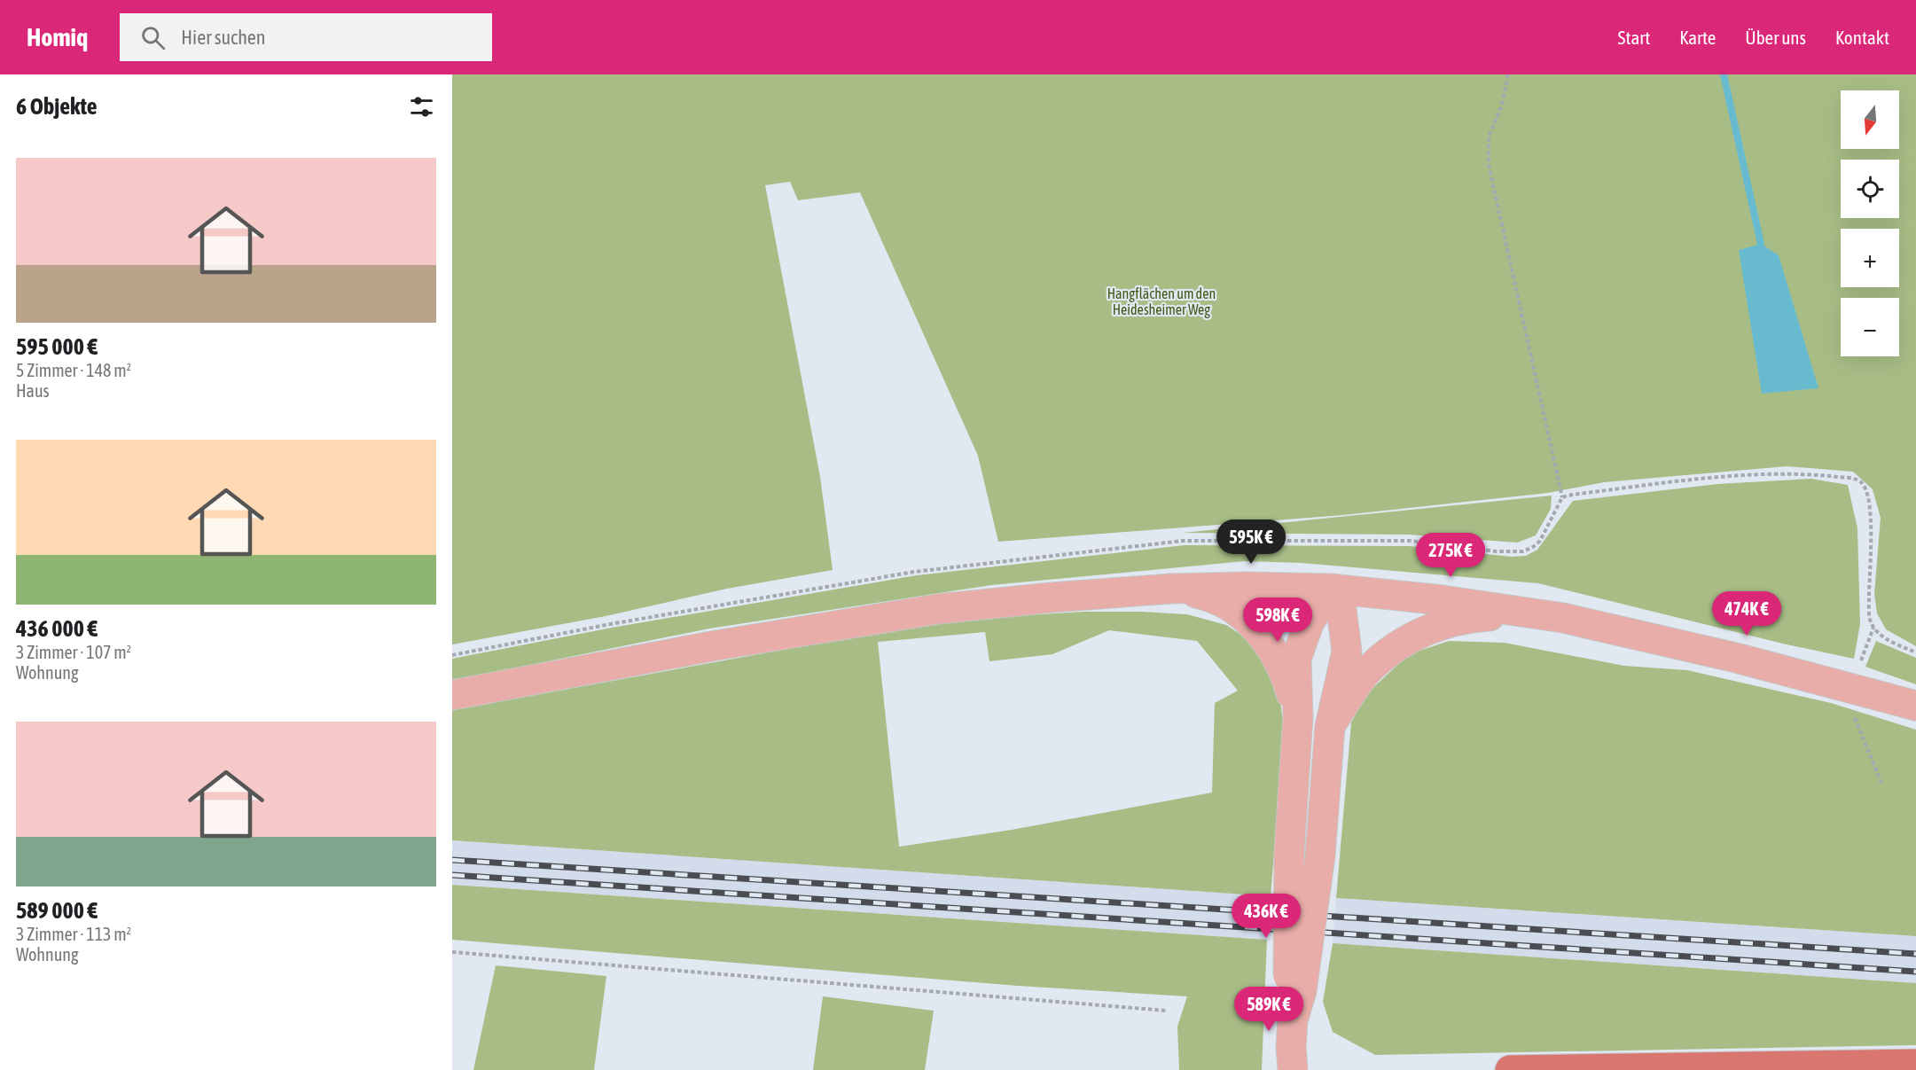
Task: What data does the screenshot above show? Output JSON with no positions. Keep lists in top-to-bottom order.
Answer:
{
  "parks": ["Hangflächen um den Heidesheimer Weg"],
  "north": "bottom",
  "page": {
    "header": "Homiq",
    "search": "Hier suchen",
    "nav": [
      "Start",
      "Karte",
      "Über uns",
      "Kontakt"
    ],
    "heading": "6 Objekte",
    "map_buttons": ["+", "−"],
    "list": [
      {
        "name": "595 000 €",
        "note": "5 Zimmer · 148 m² · Haus"
      },
      {
        "name": "436 000 €",
        "note": "3 Zimmer · 107 m² · Wohnung"
      },
      {
        "name": "589 000 €",
        "note": "3 Zimmer · 113 m² · Wohnung"
      }
    ],
    "price": [
      "595K €",
      "275K €",
      "474K €",
      "598K €",
      "436K €",
      "589K €"
    ]
  }
}
